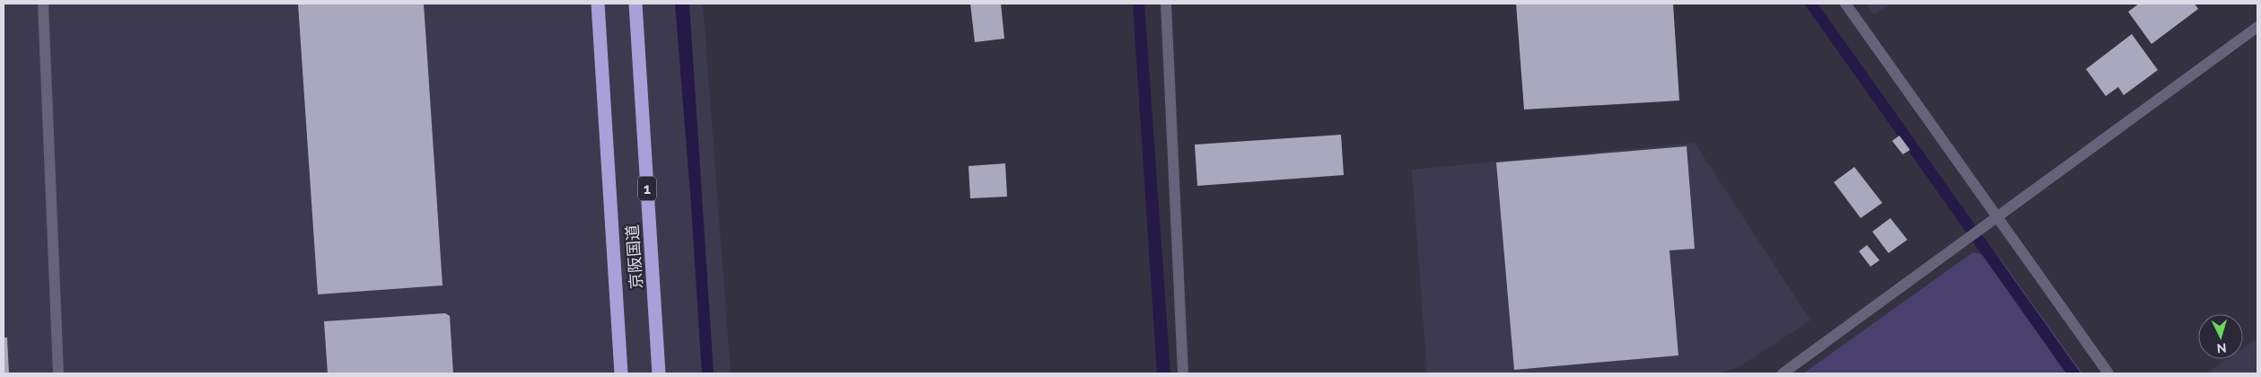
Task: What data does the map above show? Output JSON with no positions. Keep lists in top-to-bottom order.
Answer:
{
  "streets": {
    "highway": ["1", "京阪国道"]
  },
  "north": "bottom"
}
